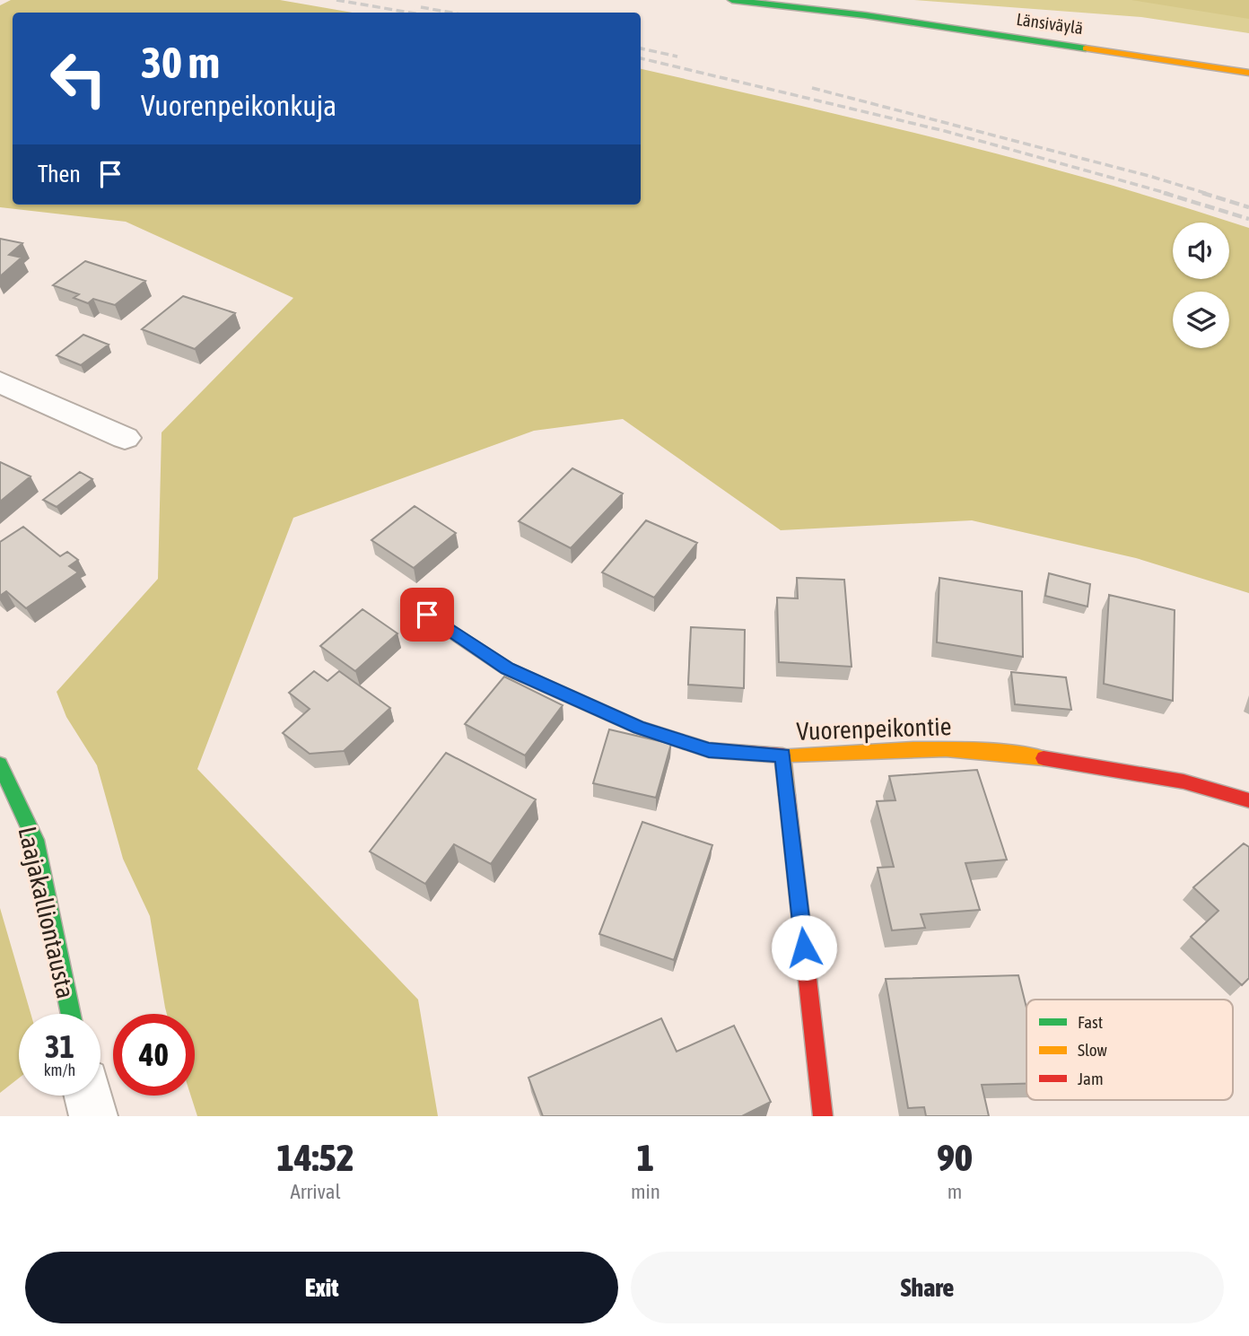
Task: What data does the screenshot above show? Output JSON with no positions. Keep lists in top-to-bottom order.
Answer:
{
  "streets": {
    "main road": ["Länsiväylä", "Vuorenpeikontie", "Laajakalliontausta"]
  },
  "legend": ["Fast", "Slow", "Jam"],
  "page": {
    "turn": ["30 m", "Vuorenpeikonkuja"],
    "then": "Then",
    "speed": "31 km/h",
    "limit": "40",
    "eta": [
      "14:52",
      "Arrival",
      "1",
      "min",
      "90",
      "m"
    ],
    "buttons": ["Exit", "Share"]
  }
}
